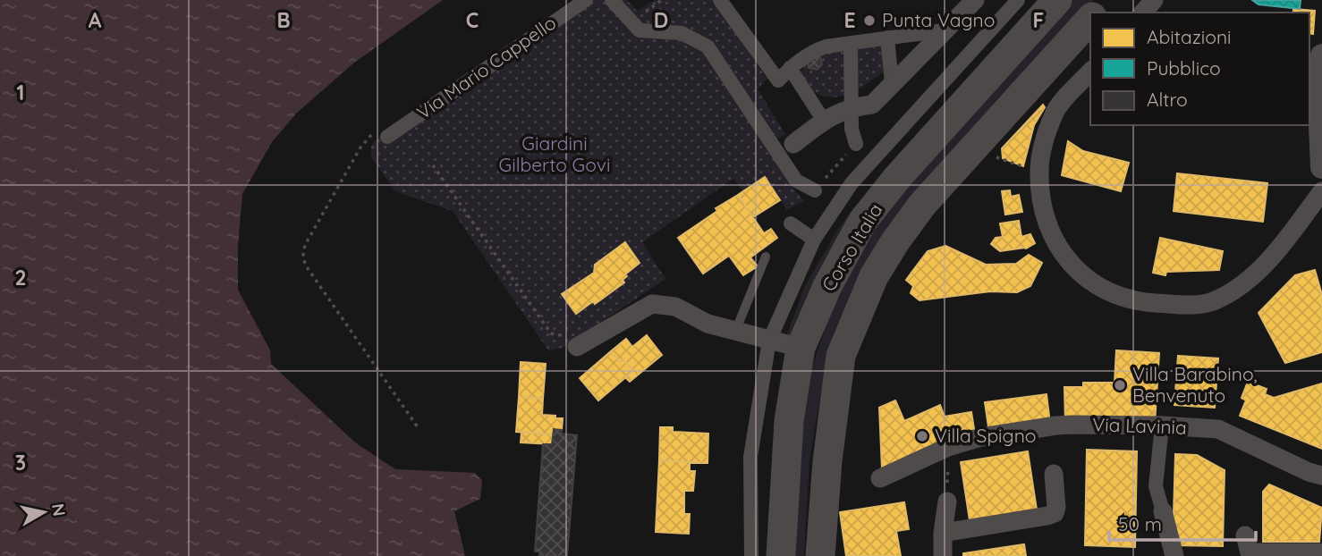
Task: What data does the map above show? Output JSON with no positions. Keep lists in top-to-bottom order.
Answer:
{
  "streets": {
    "main road": ["Corso Italia"],
    "street": ["Via Mario Cappello", "Via Lavinia"]
  },
  "parks": ["Giardini Gilberto Govi"],
  "places": ["Punta Vagno", "Villa Barabino, Benvenuto", "Villa Spigno"],
  "legend": ["Abitazioni", "Pubblico", "Altro"],
  "scale_bar": "50 m",
  "north": "right",
  "grid": {
    "columns": [
      "A",
      "B",
      "C",
      "D",
      "E",
      "F"
    ],
    "rows": ["1", "2", "3"]
  }
}
